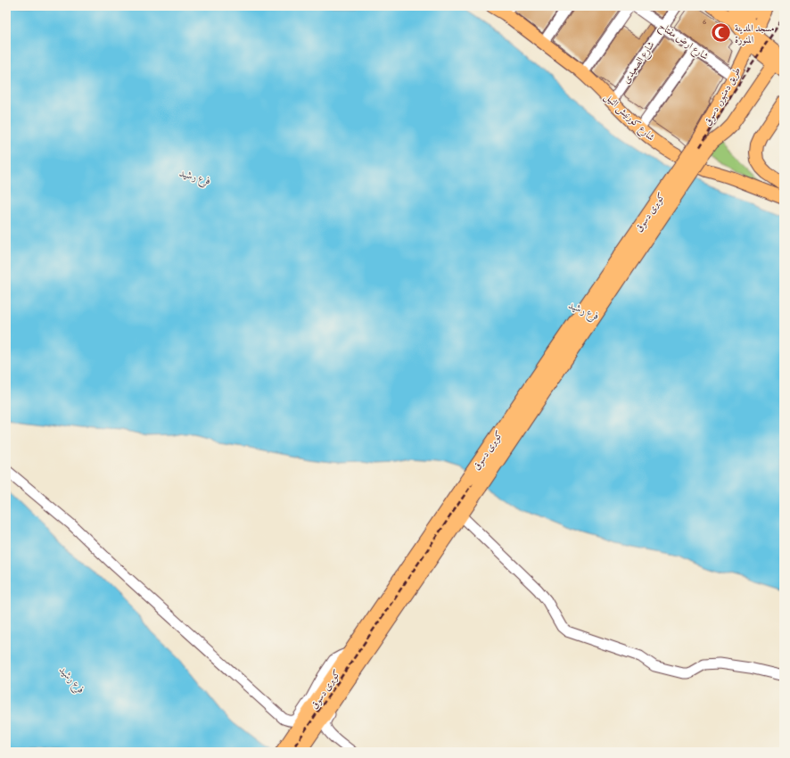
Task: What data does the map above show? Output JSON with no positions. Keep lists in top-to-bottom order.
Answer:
{
  "streets": {
    "highway": ["كوبرى دسوق"],
    "main road": ["طريق دمنهور, دسوق", "شارع كورنيش النيل"],
    "street": ["شارع ارض مفتاح", "شارع الصعيدى"]
  },
  "crossings": [
    ["شارع ارض مفتاح", "شارع الصعيدى"],
    ["شارع ارض مفتاح", "طريق دمنهور, دسوق"],
    ["شارع الصعيدى", "شارع كورنيش النيل"],
    ["طريق دمنهور, دسوق", "كوبرى دسوق"]
  ],
  "water": ["فرع رشيد"],
  "places": {
    "mosque": ["مسجد المدينة المنورة"]
  },
  "house_numbers": ["6"]
}
